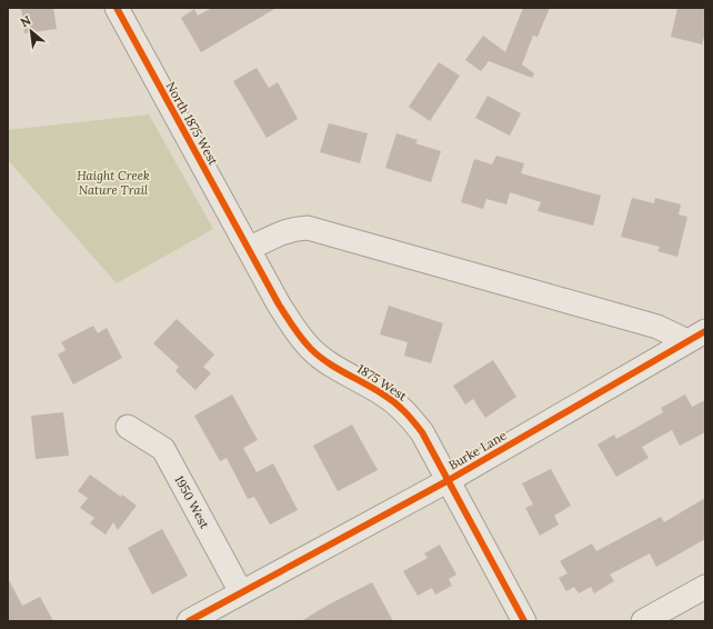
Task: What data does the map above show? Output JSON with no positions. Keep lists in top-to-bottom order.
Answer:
{
  "streets": {
    "street": [
      "North 1875 West",
      "1875 West",
      "Burke Lane",
      "1950 West"
    ]
  },
  "crossings": [
    ["North 1875 West", "1875 West"],
    ["1875 West", "Burke Lane"],
    ["Burke Lane", "1950 West"]
  ],
  "parks": ["Haight Creek Nature Trail"],
  "north": "top left"
}
